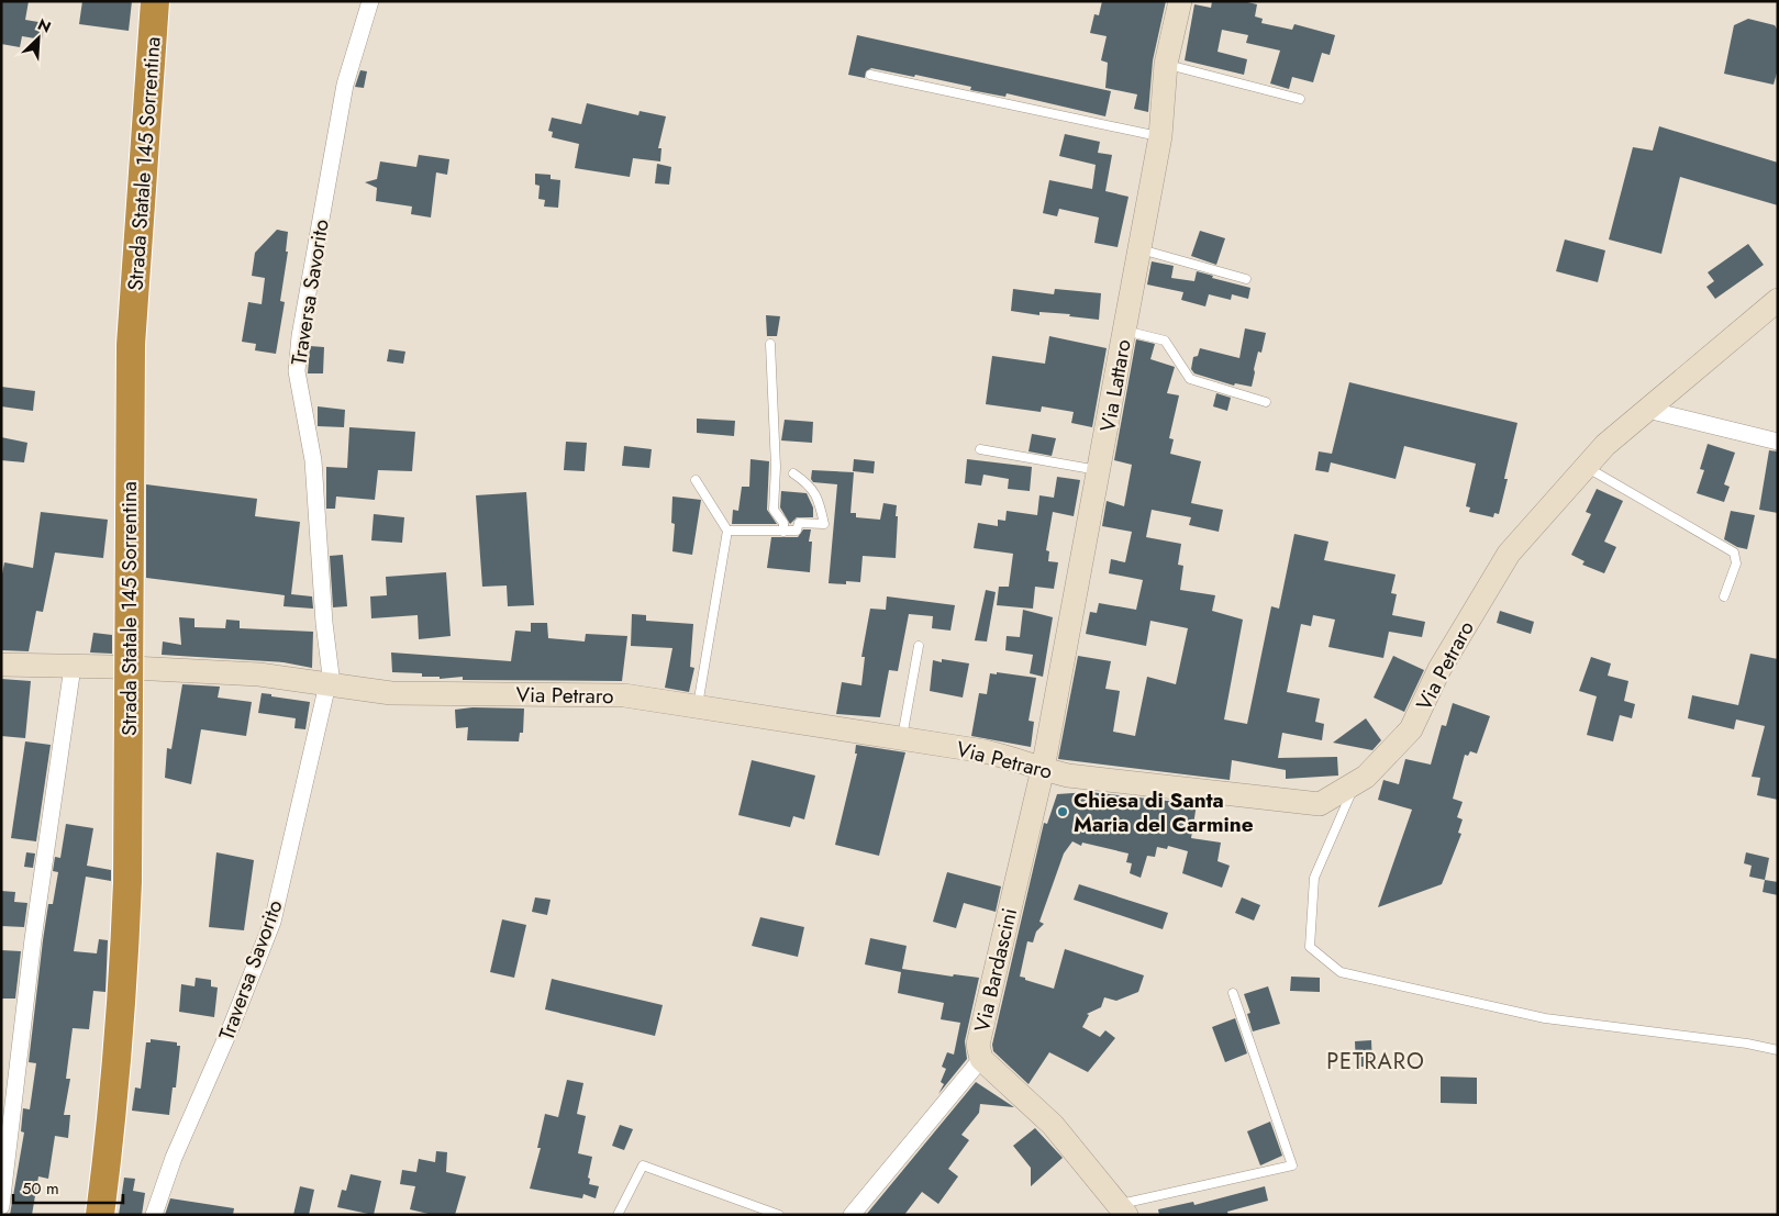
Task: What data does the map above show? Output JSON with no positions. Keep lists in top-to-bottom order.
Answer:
{
  "streets": {
    "highway": ["Strada Statale 145 Sorrentina"],
    "street": [
      "Traversa Savorito",
      "Via Lattaro",
      "Via Petraro",
      "Via Bardascini"
    ]
  },
  "crossings": [
    ["Traversa Savorito", "Via Petraro"],
    ["Via Lattaro", "Via Petraro"],
    ["Via Lattaro", "Via Bardascini"],
    ["Via Petraro", "Via Bardascini"]
  ],
  "districts": ["PETRARO"],
  "places": ["Chiesa di Santa Maria del Carmine"],
  "scale_bar": "50 m",
  "north": "top right"
}
